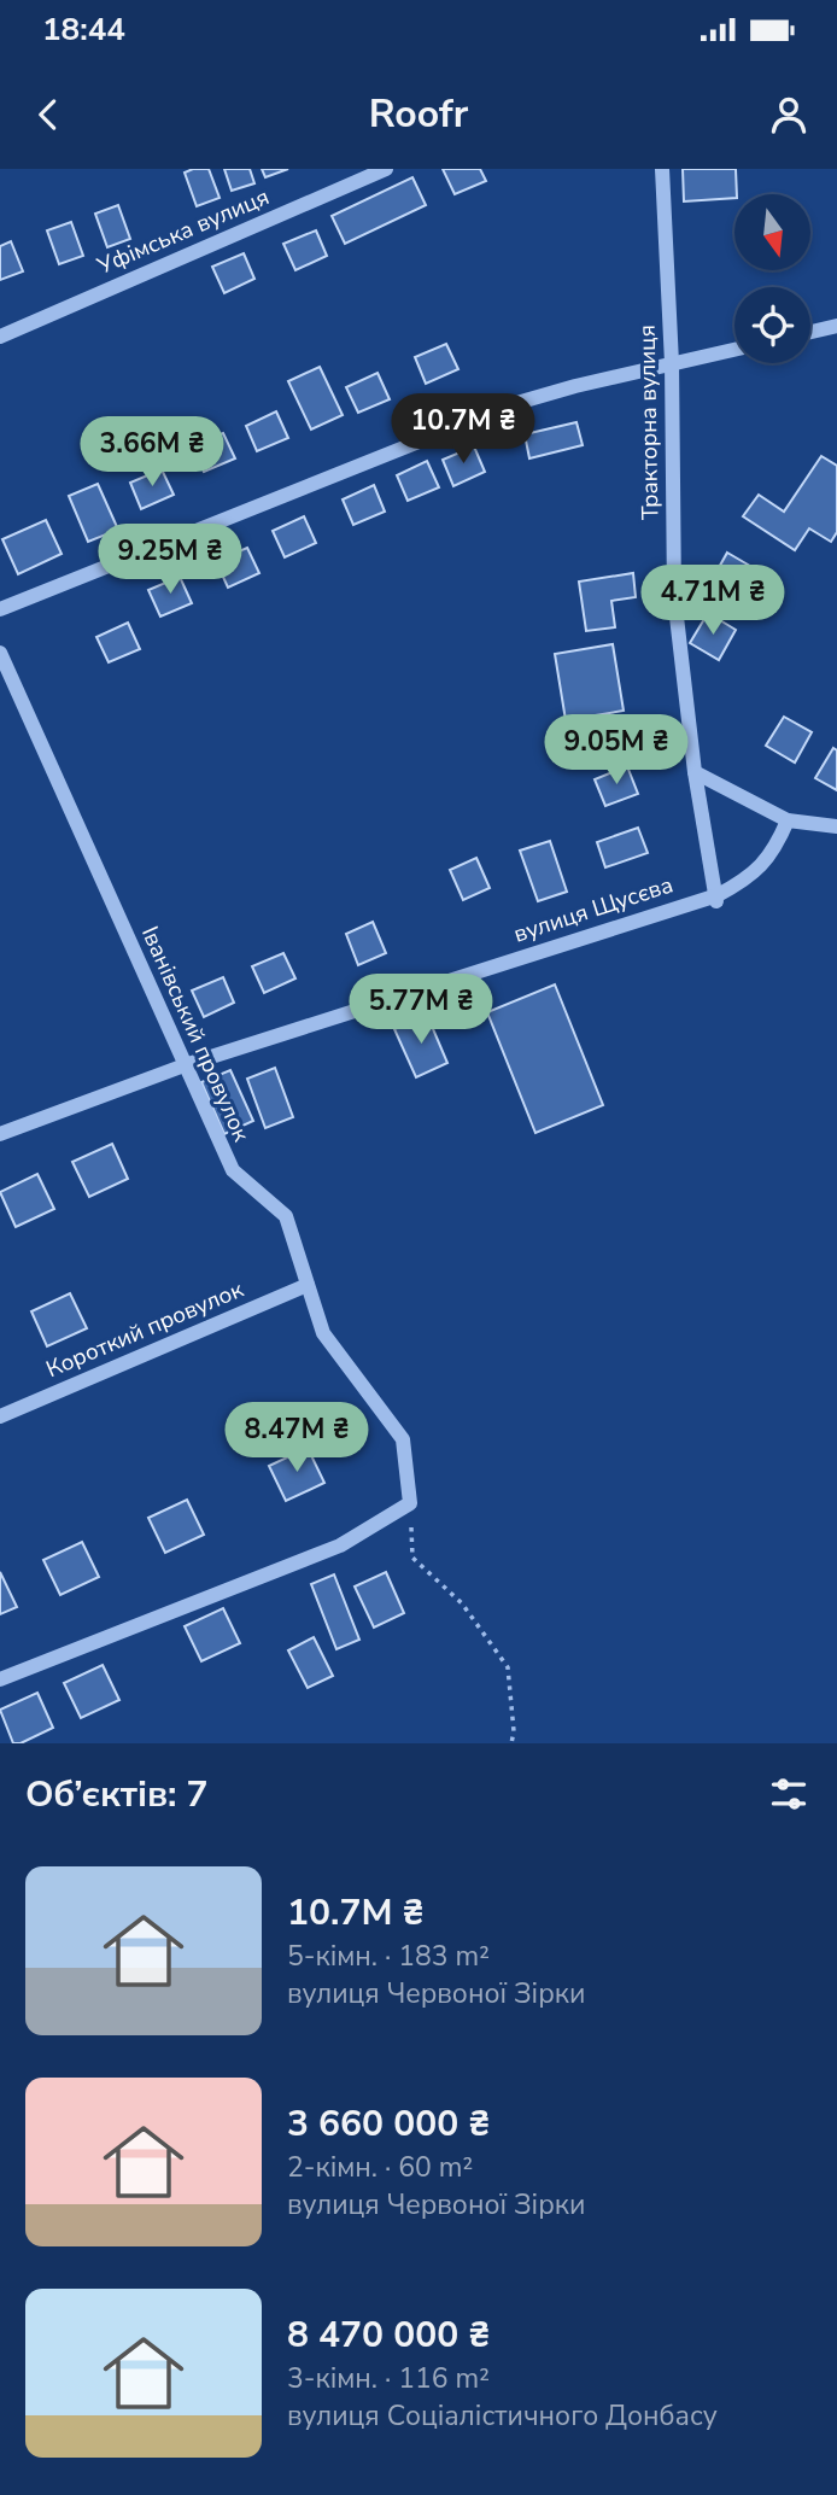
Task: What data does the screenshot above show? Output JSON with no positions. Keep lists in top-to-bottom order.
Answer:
{
  "streets": {
    "street": [
      "Уфімська вулиця",
      "Тракторна вулиця",
      "вулиця Щусєва",
      "Іванівський провулок",
      "Короткий провулок"
    ]
  },
  "crossings": [
    ["Тракторна вулиця", "вулиця Щусєва"],
    ["вулиця Щусєва", "Іванівський провулок"],
    ["Іванівський провулок", "Короткий провулок"]
  ],
  "north": "bottom",
  "page": {
    "status": "18:44",
    "header": "Roofr",
    "price": [
      "10.7M ₴",
      "3.66M ₴",
      "9.25M ₴",
      "4.71M ₴",
      "9.05M ₴",
      "5.77M ₴",
      "8.47M ₴"
    ],
    "heading": "Об’єктів: 7",
    "list": [
      {
        "name": "10.7M ₴",
        "note": "5-кімн. · 183 m² · вулиця Червоної Зірки"
      },
      {
        "name": "3 660 000 ₴",
        "note": "2-кімн. · 60 m² · вулиця Червоної Зірки"
      },
      {
        "name": "8 470 000 ₴",
        "note": "3-кімн. · 116 m² · вулиця Соціалістичного Донбасу"
      }
    ]
  }
}
